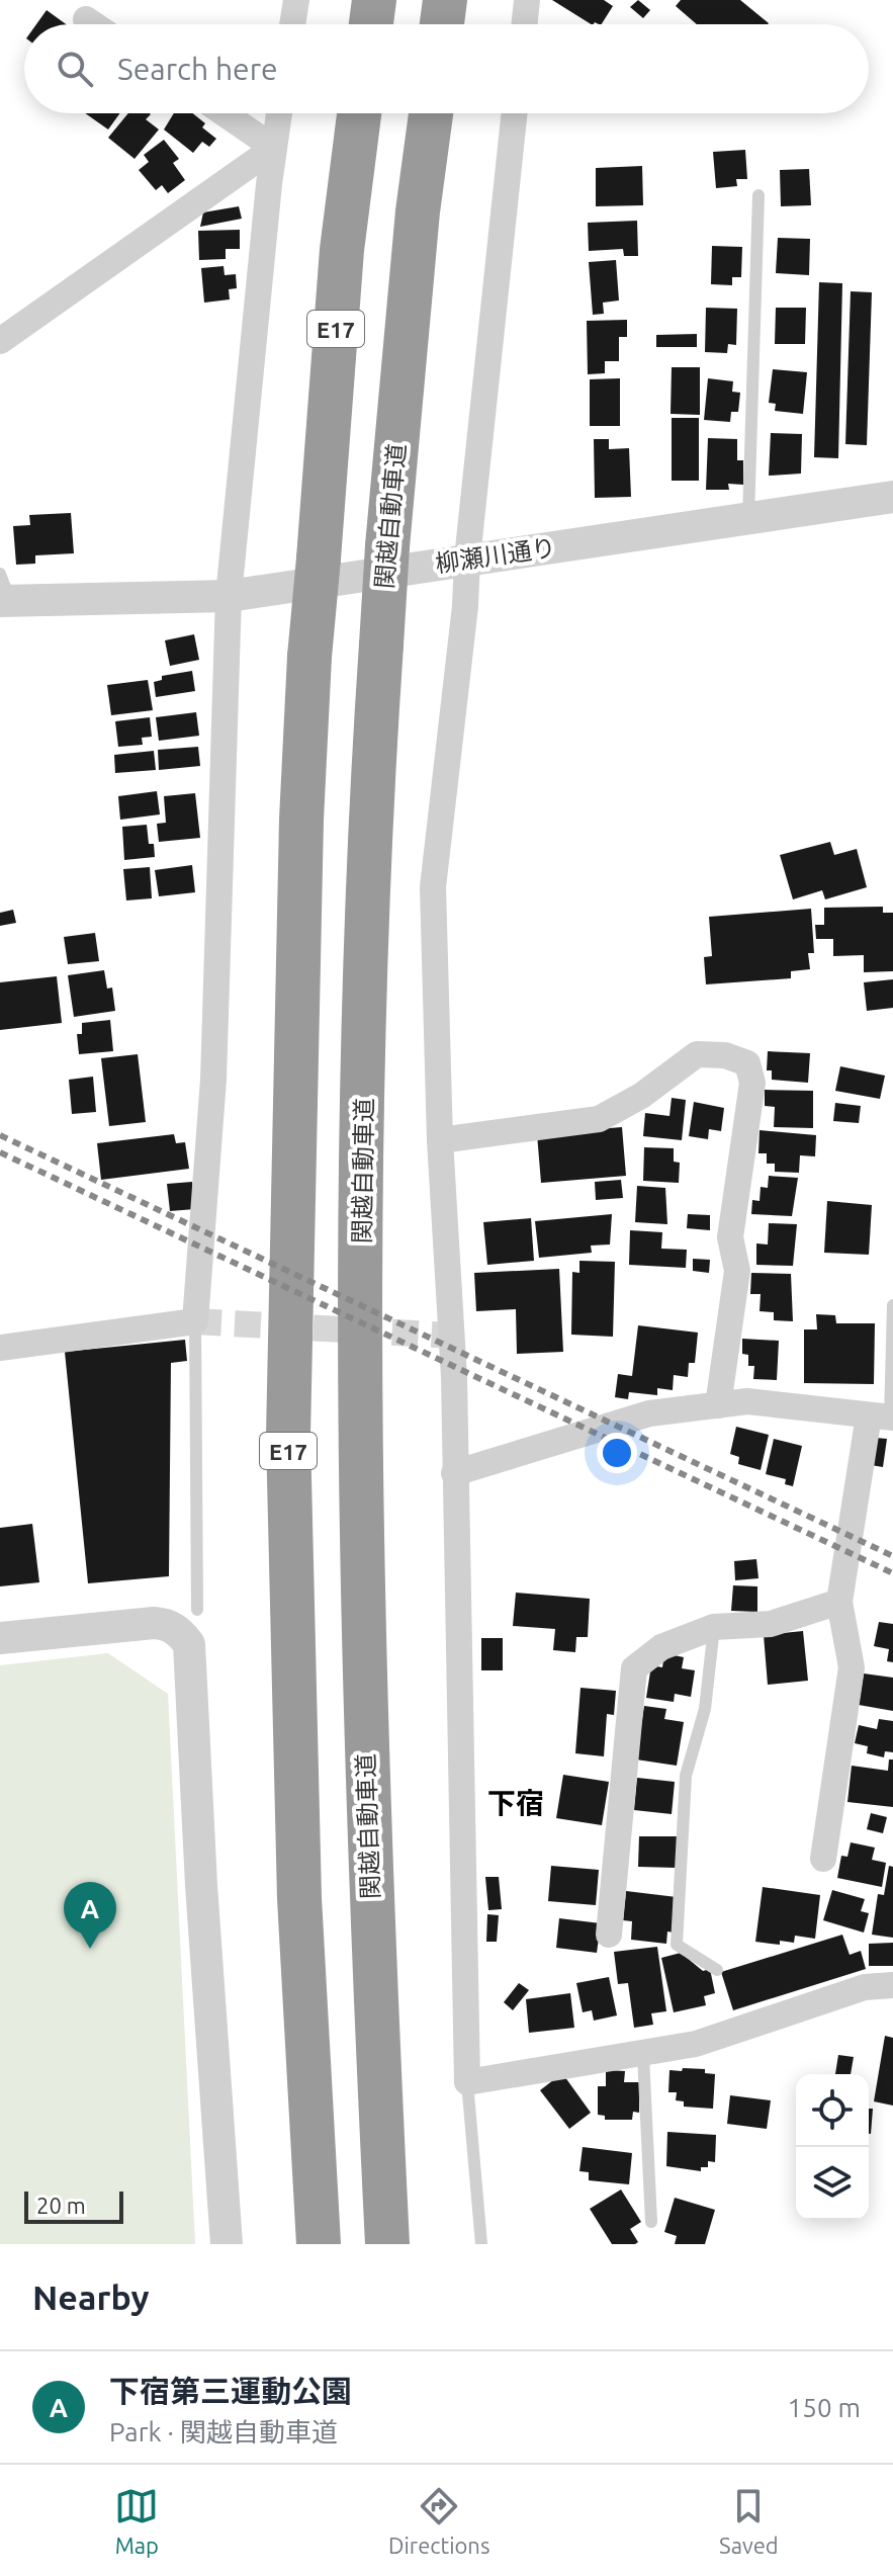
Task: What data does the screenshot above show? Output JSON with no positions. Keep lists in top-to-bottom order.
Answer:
{
  "streets": {
    "highway": ["E17", "関越自動車道"],
    "street": ["柳瀬川通り"]
  },
  "districts": ["下宿"],
  "scale_bar": "20 m",
  "page": {
    "search": "Search here",
    "pins": "A",
    "scale": "20 m",
    "heading": "Nearby",
    "list": [
      {
        "mark": "A",
        "name": "下宿第三運動公園",
        "note": "Park · 関越自動車道",
        "value": "150 m"
      }
    ],
    "nav": ["Map", "Directions", "Saved"]
  }
}
